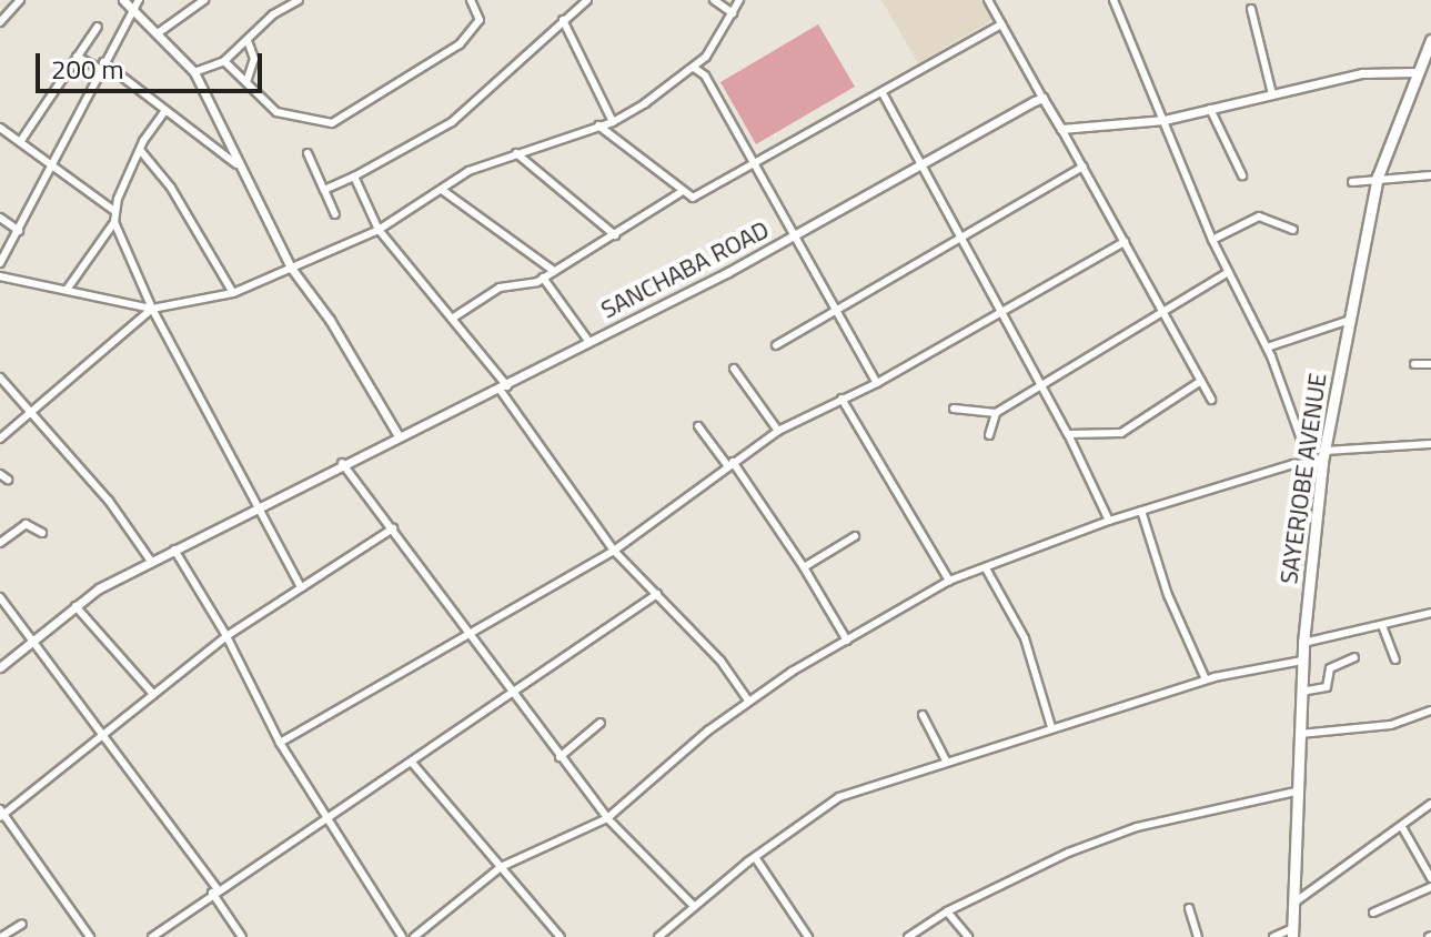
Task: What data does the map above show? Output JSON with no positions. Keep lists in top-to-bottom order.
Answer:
{
  "streets": {
    "main road": ["SAYERJOBE AVENUE"],
    "street": ["SANCHABA ROAD"]
  },
  "scale_bar": "200 m"
}
